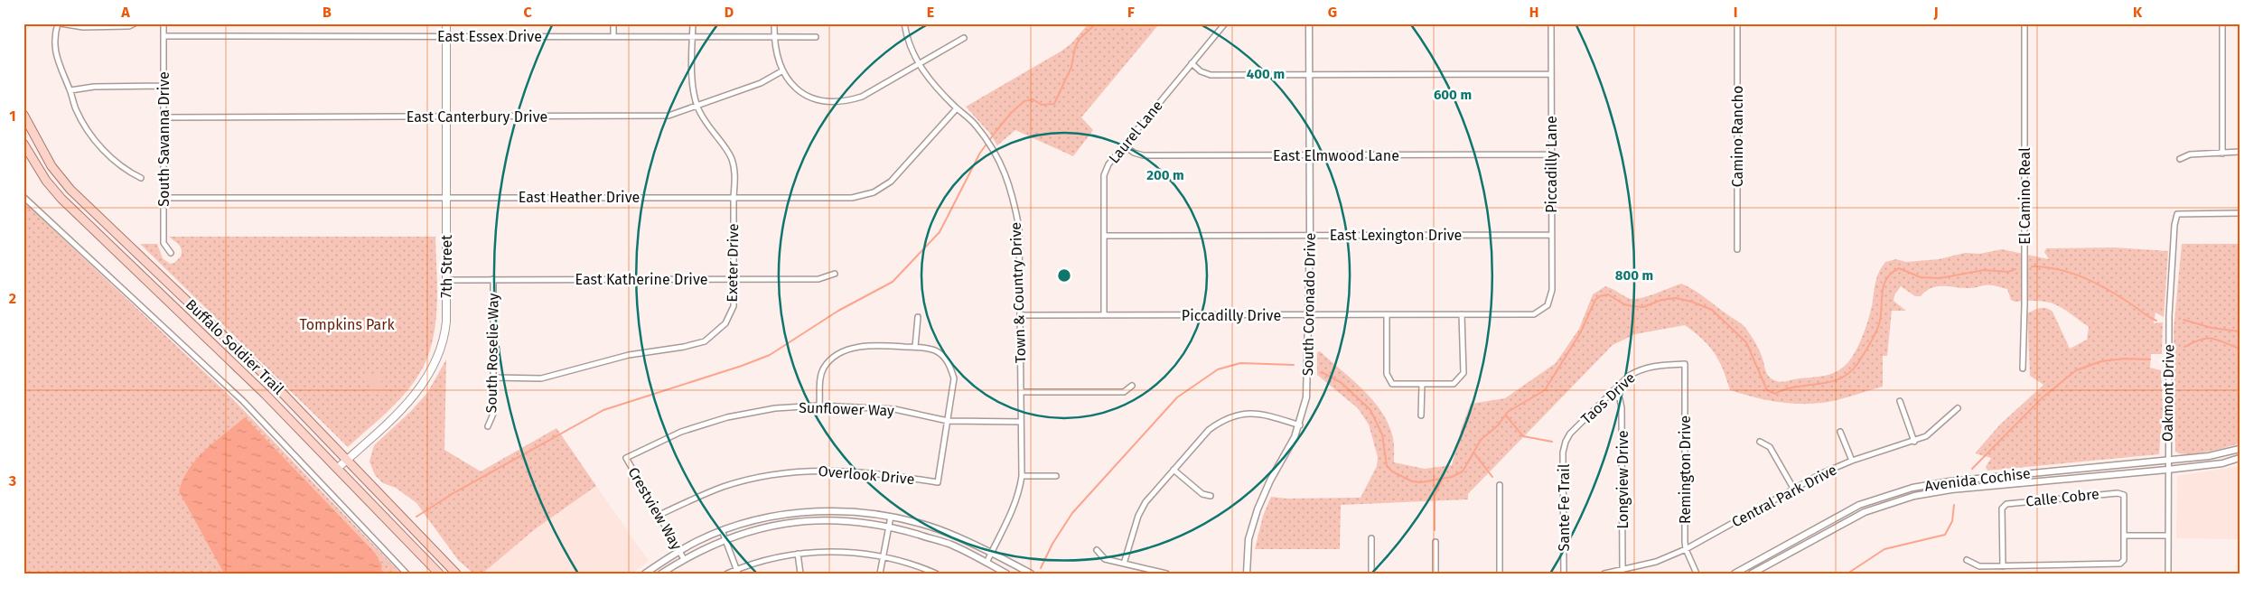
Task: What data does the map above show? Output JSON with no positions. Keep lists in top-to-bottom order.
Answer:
{
  "streets": {
    "main road": ["7th Street", "Buffalo Soldier Trail"],
    "street": [
      "East Essex Drive",
      "East Canterbury Drive",
      "Laurel Lane",
      "Camino Rancho",
      "South Savanna Drive",
      "East Elmwood Lane",
      "Piccadilly Lane",
      "El Camino Real",
      "East Heather Drive",
      "East Lexington Drive",
      "Exeter Drive",
      "East Katherine Drive",
      "Town & Country Drive",
      "South Coronado Drive",
      "Piccadilly Drive",
      "South Roselie Way",
      "Oakmont Drive",
      "Taos Drive",
      "Sunflower Way",
      "Remington Drive",
      "Overlook Drive",
      "Longview Drive",
      "Avenida Cochise",
      "Central Park Drive",
      "Calle Cobre",
      "Sante Fe Trail",
      "Crestview Way"
    ]
  },
  "crossings": [
    ["East Essex Drive", "South Savanna Drive"],
    ["East Essex Drive", "Exeter Drive"],
    ["East Essex Drive", "7th Street"],
    ["East Canterbury Drive", "South Savanna Drive"],
    ["East Canterbury Drive", "Exeter Drive"],
    ["East Canterbury Drive", "7th Street"],
    ["Laurel Lane", "East Elmwood Lane"],
    ["Laurel Lane", "East Lexington Drive"],
    ["Laurel Lane", "Piccadilly Drive"],
    ["South Savanna Drive", "East Heather Drive"],
    ["East Elmwood Lane", "Piccadilly Lane"],
    ["East Elmwood Lane", "South Coronado Drive"],
    ["Piccadilly Lane", "East Lexington Drive"],
    ["Piccadilly Lane", "Piccadilly Drive"],
    ["East Heather Drive", "Exeter Drive"],
    ["East Heather Drive", "7th Street"],
    ["East Heather Drive", "Town & Country Drive"],
    ["East Lexington Drive", "South Coronado Drive"],
    ["Exeter Drive", "East Katherine Drive"],
    ["Exeter Drive", "South Roselie Way"],
    ["7th Street", "East Katherine Drive"],
    ["7th Street", "Buffalo Soldier Trail"],
    ["East Katherine Drive", "South Roselie Way"],
    ["Town & Country Drive", "Piccadilly Drive"],
    ["Town & Country Drive", "Sunflower Way"],
    ["South Coronado Drive", "Piccadilly Drive"],
    ["Oakmont Drive", "Avenida Cochise"],
    ["Taos Drive", "Remington Drive"],
    ["Taos Drive", "Longview Drive"],
    ["Taos Drive", "Sante Fe Trail"],
    ["Sunflower Way", "Overlook Drive"],
    ["Sunflower Way", "Crestview Way"],
    ["Remington Drive", "Central Park Drive"],
    ["Overlook Drive", "Crestview Way"],
    ["Longview Drive", "Central Park Drive"]
  ],
  "parks": ["Tompkins Park"],
  "grid": {
    "columns": [
      "A",
      "B",
      "C",
      "D",
      "E",
      "F",
      "G",
      "H",
      "I",
      "J",
      "K"
    ],
    "rows": ["1", "2", "3"]
  },
  "rings": [
    "400 m",
    "600 m",
    "200 m",
    "800 m"
  ]
}
